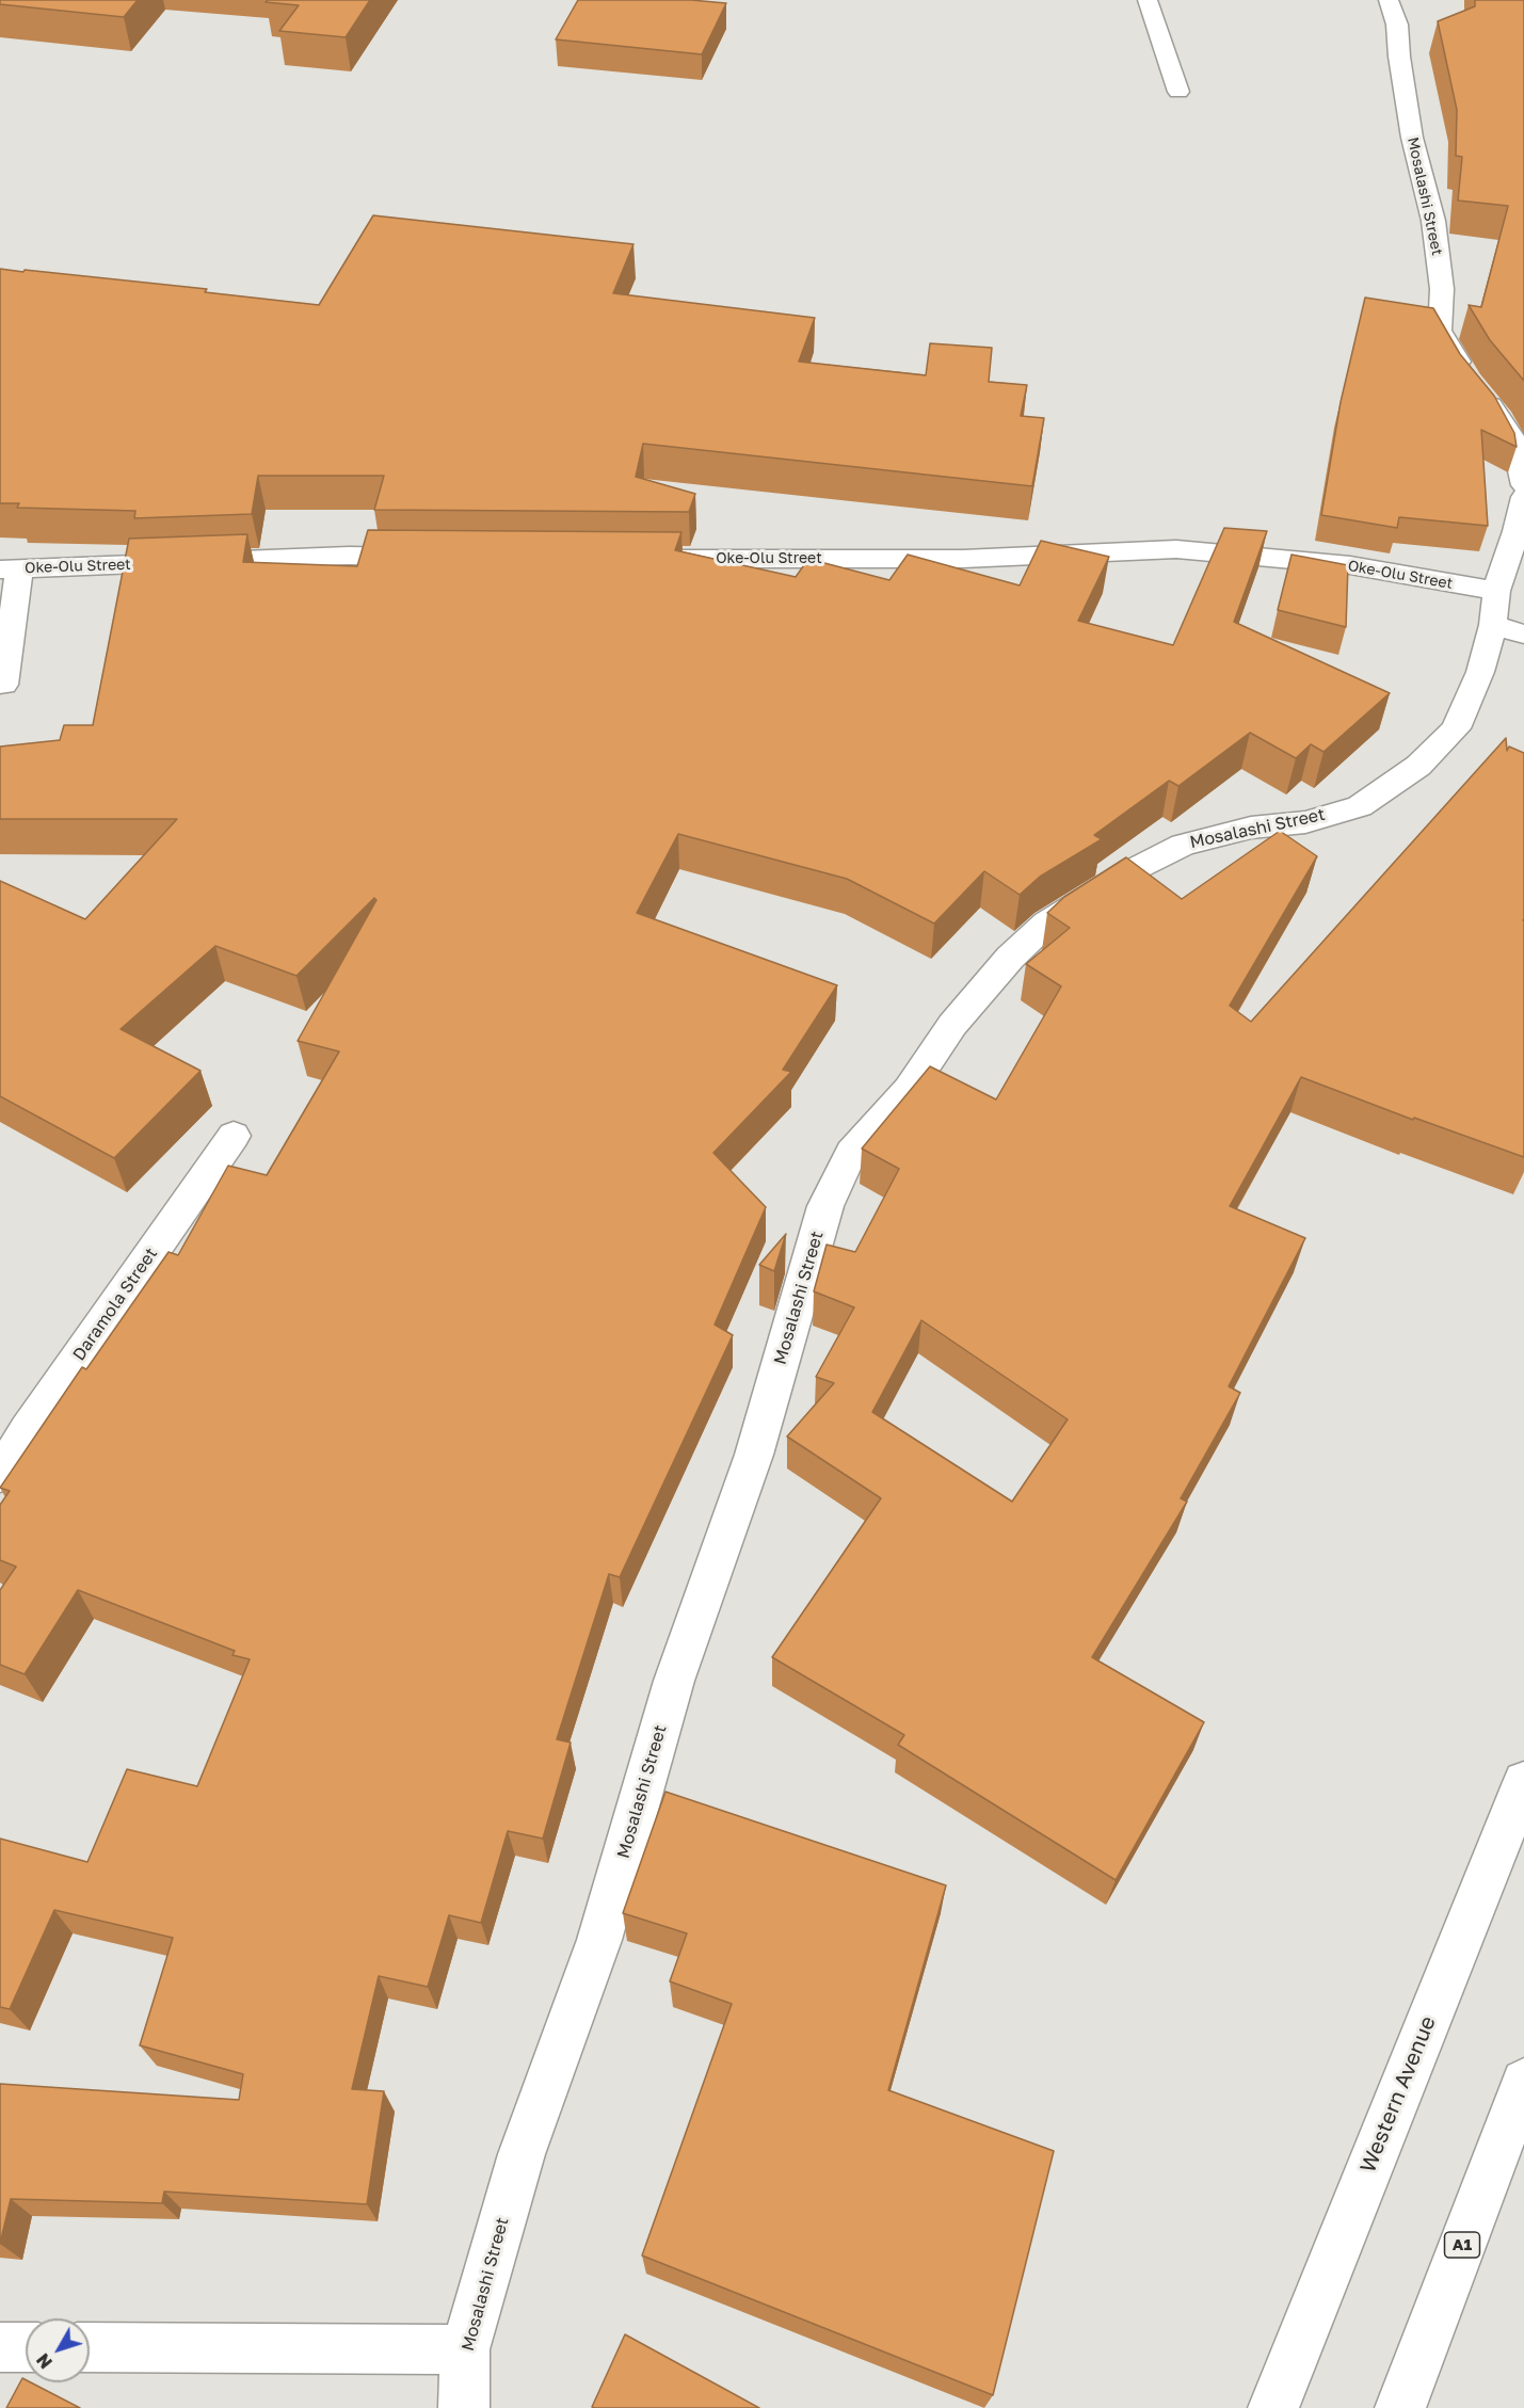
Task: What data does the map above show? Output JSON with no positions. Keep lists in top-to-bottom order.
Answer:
{
  "streets": {
    "main road": [
      "Mosalashi Street",
      "Oke-Olu Street",
      "Daramola Street",
      "Western Avenue",
      "A1"
    ]
  },
  "crossings": [
    ["Mosalashi Street", "Oke-Olu Street"]
  ],
  "north": "bottom left"
}
